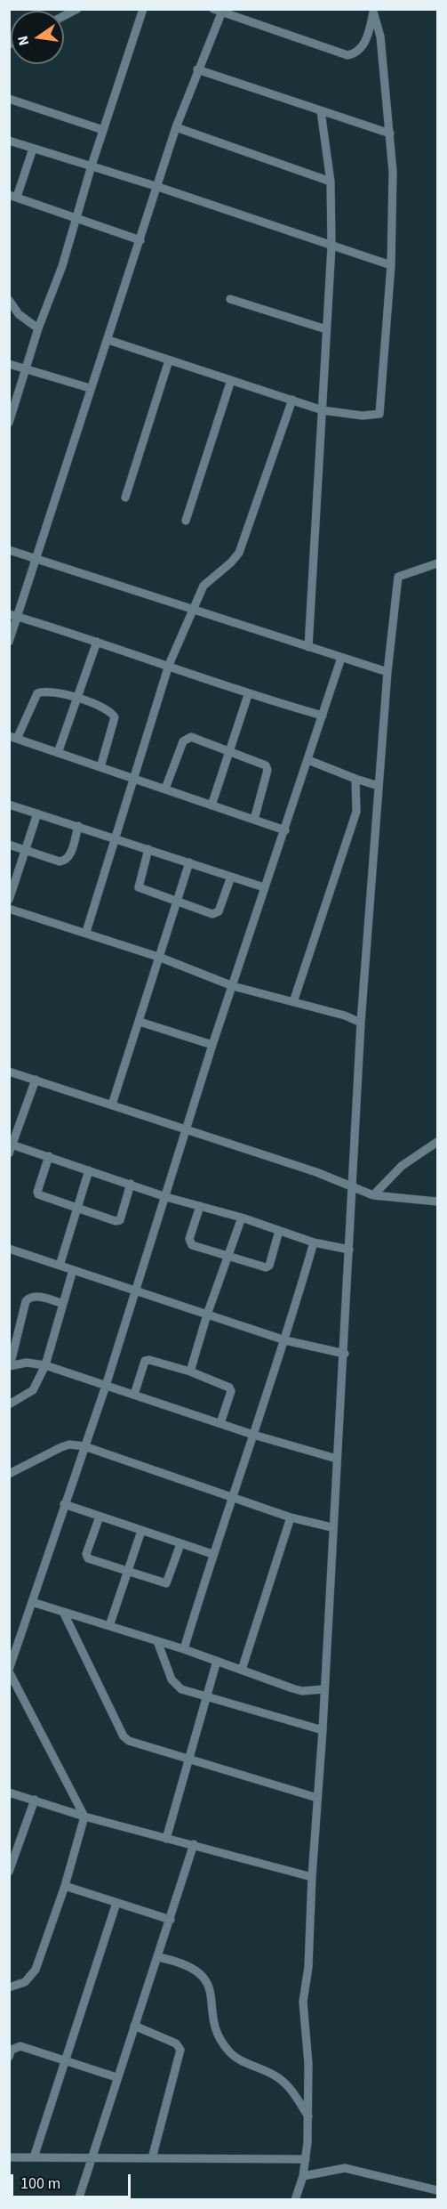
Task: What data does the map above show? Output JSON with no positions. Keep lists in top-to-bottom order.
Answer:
{
  "scale_bar": "100 m",
  "north": "left"
}
